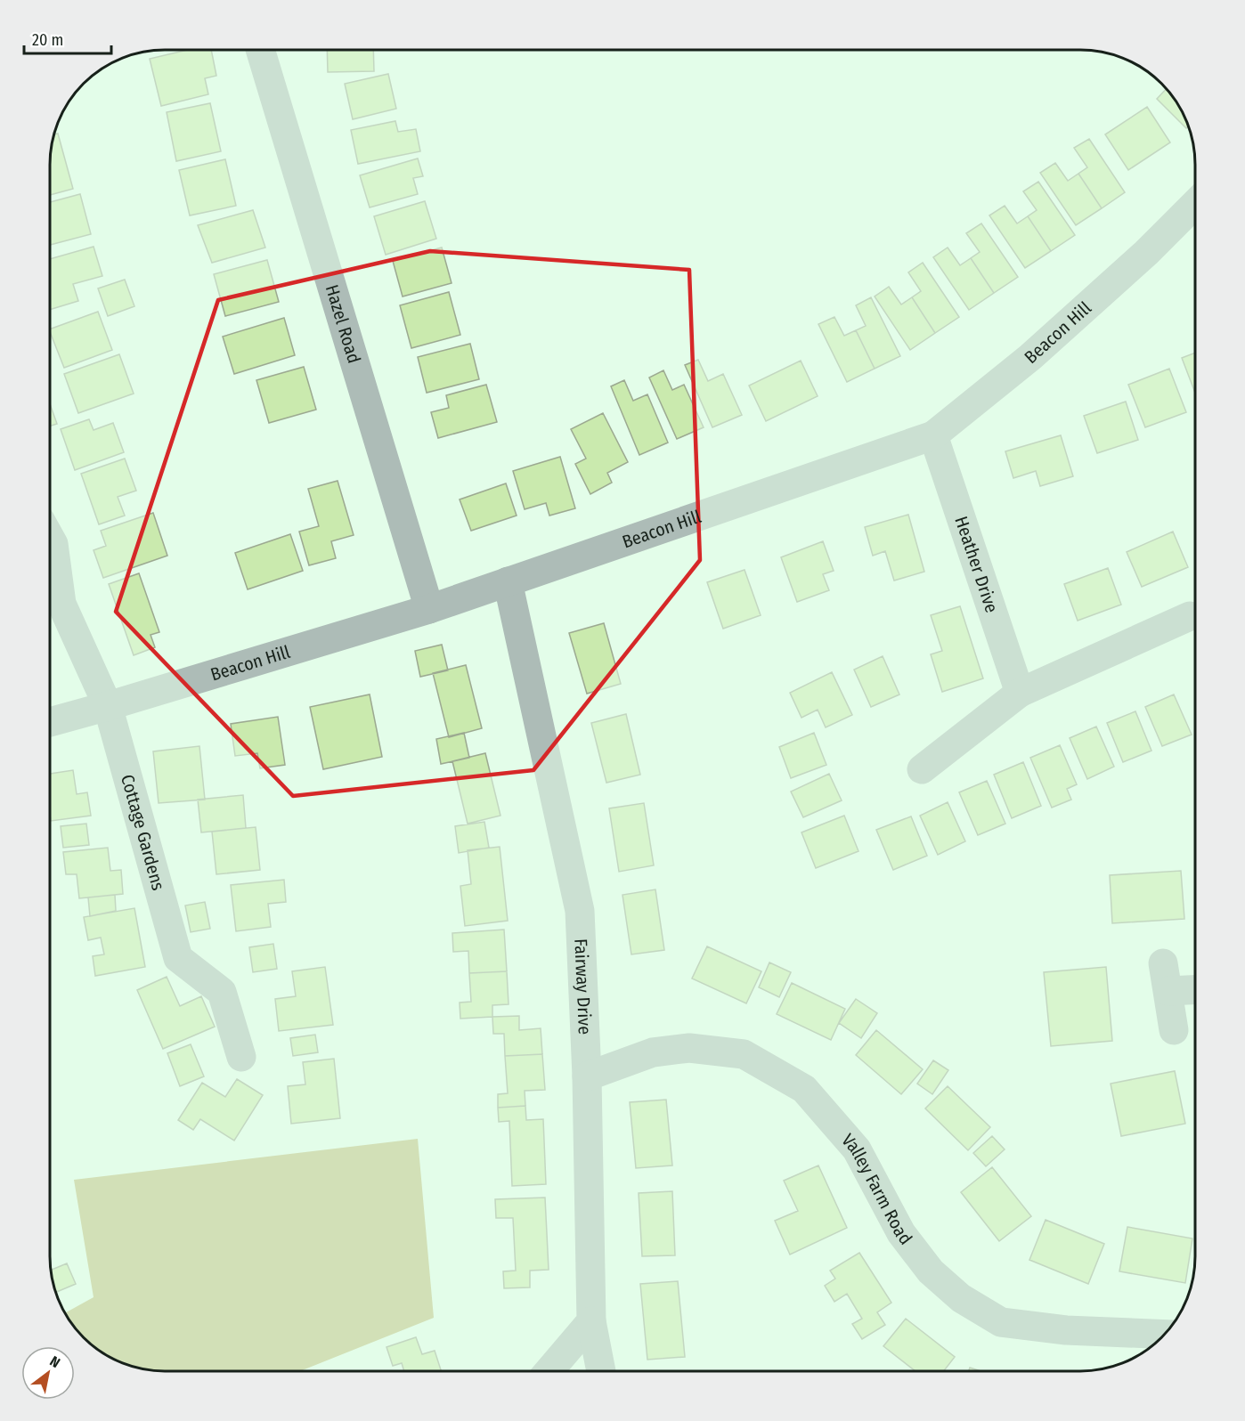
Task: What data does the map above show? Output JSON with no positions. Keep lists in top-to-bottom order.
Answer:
{
  "streets": {
    "street": [
      "Hazel Road",
      "Beacon Hill",
      "Heather Drive",
      "Cottage Gardens",
      "Fairway Drive",
      "Valley Farm Road"
    ]
  },
  "crossings": [
    ["Hazel Road", "Beacon Hill"],
    ["Beacon Hill", "Heather Drive"],
    ["Beacon Hill", "Cottage Gardens"],
    ["Beacon Hill", "Fairway Drive"],
    ["Fairway Drive", "Valley Farm Road"]
  ],
  "scale_bar": "20 m",
  "north": "top right"
}
